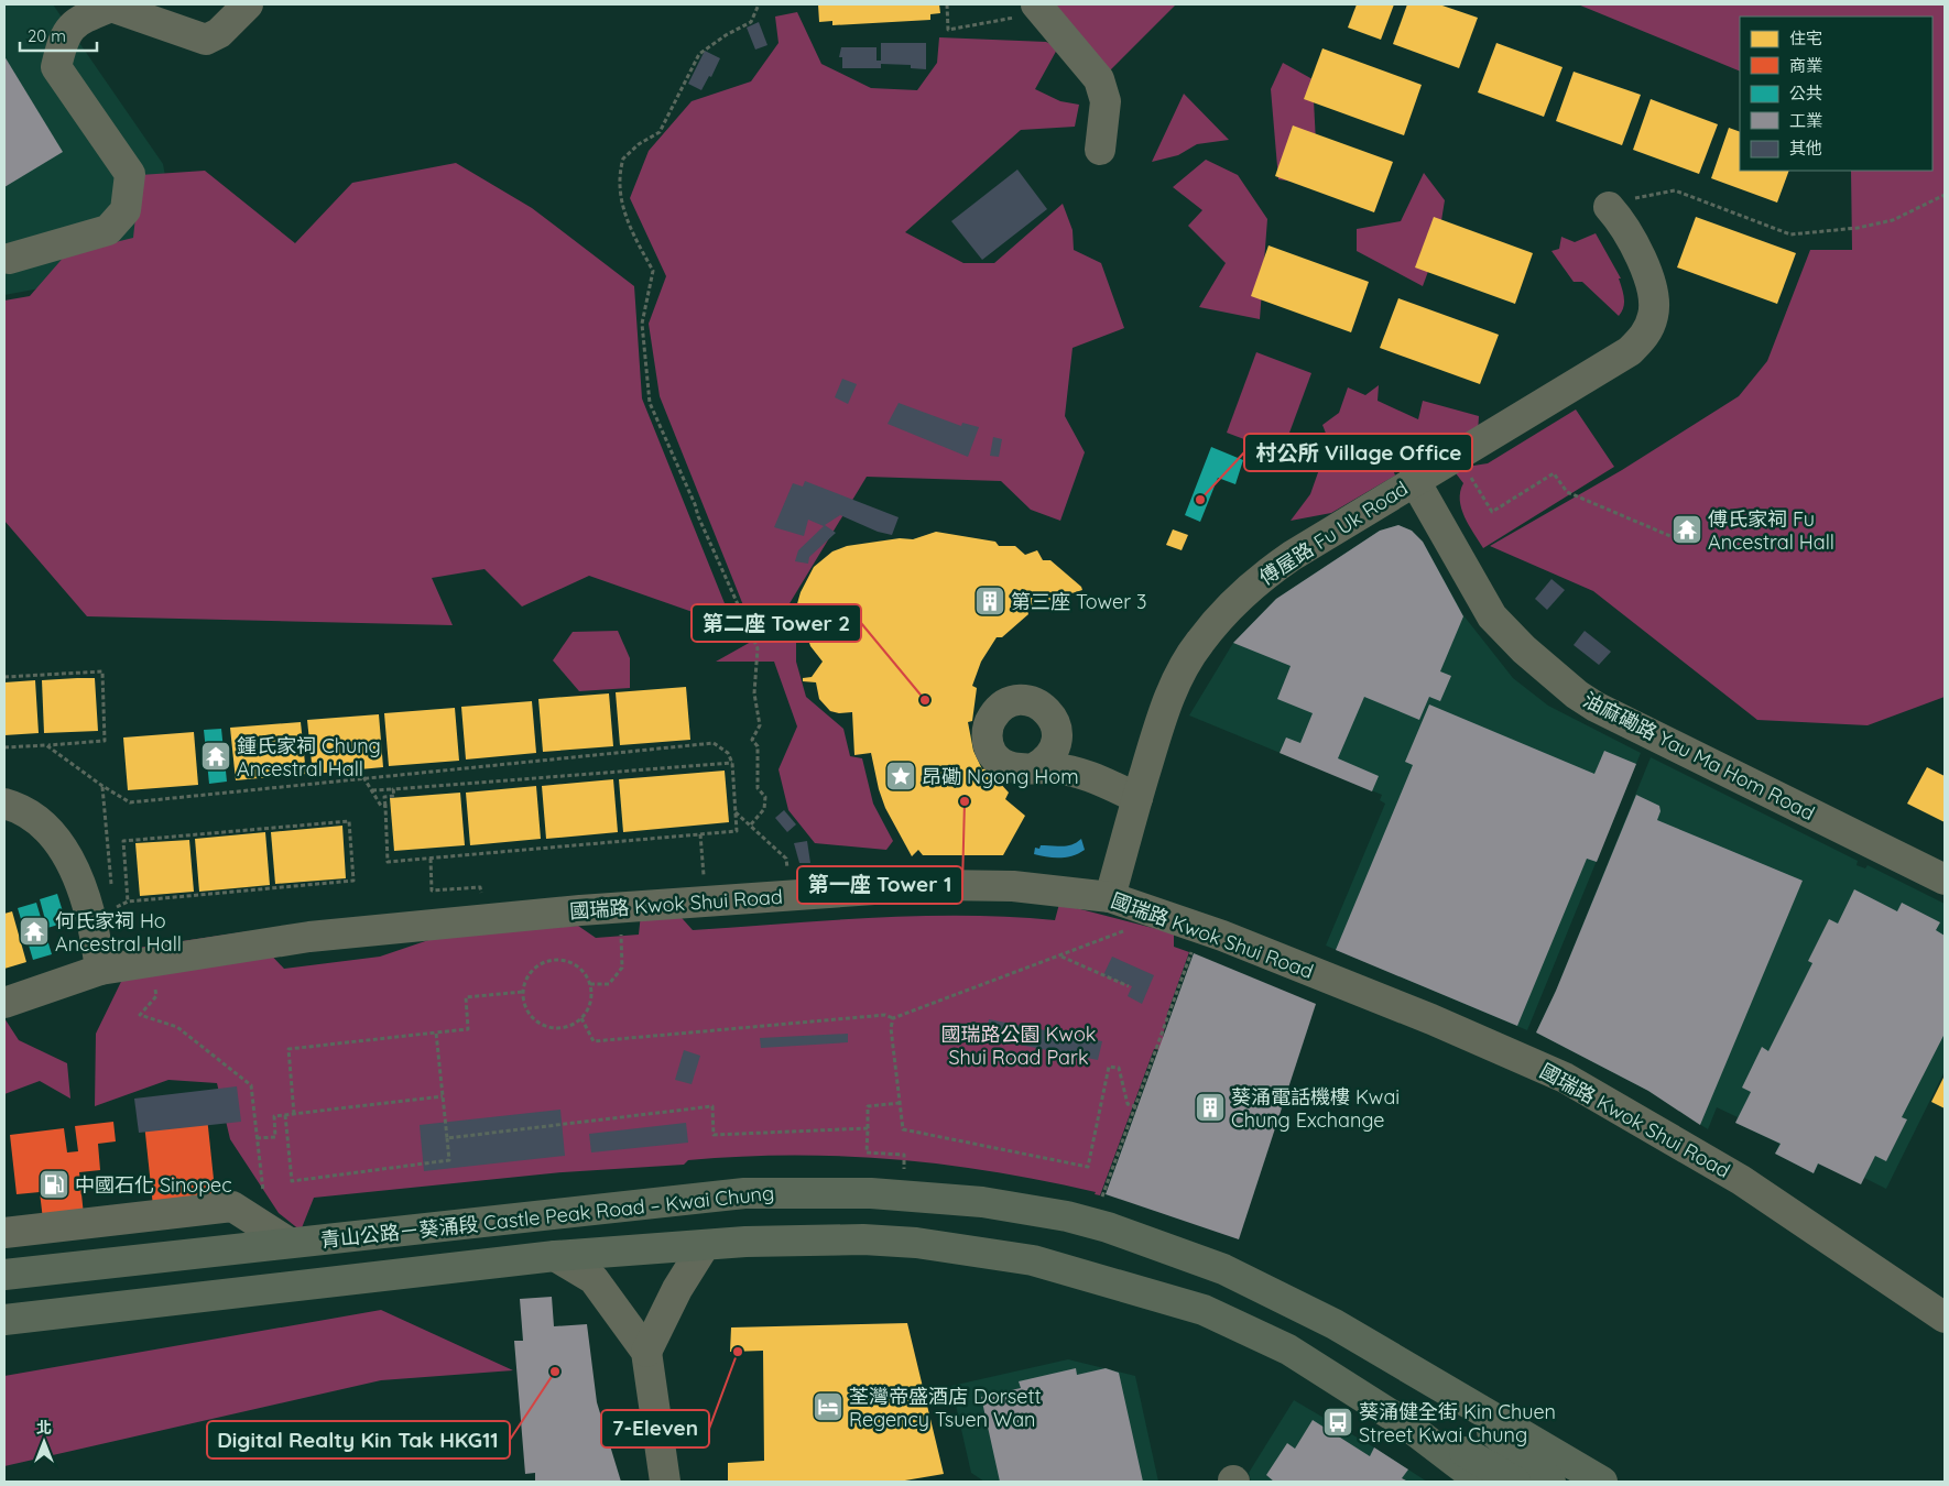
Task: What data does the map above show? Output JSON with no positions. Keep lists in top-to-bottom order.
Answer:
{
  "streets": {
    "main road": ["青山公路－葵涌段 Castle Peak Road – Kwai Chung"],
    "street": ["傅屋路 Fu Uk Road", "油麻磡路 Yau Ma Hom Road", "國瑞路 Kwok Shui Road"]
  },
  "crossings": [
    ["傅屋路 Fu Uk Road", "油麻磡路 Yau Ma Hom Road"],
    ["傅屋路 Fu Uk Road", "國瑞路 Kwok Shui Road"]
  ],
  "parks": ["國瑞路公園 Kwok Shui Road Park"],
  "places": {
    "other": [
      "村公所 Village Office",
      "第二座 Tower 2",
      "第一座 Tower 1",
      "7-Eleven",
      "Digital Realty Kin Tak HKG11"
    ],
    "temple": ["傅氏家祠 Fu Ancestral Hall", "鍾氏家祠 Chung Ancestral Hall", "何氏家祠 Ho Ancestral Hall"],
    "building": ["第三座 Tower 3", "葵涌電話機樓 Kwai Chung Exchange"],
    "place": ["昂磡 Ngong Hom"],
    "fuel station": ["中國石化 Sinopec"],
    "hotel": ["荃灣帝盛酒店 Dorsett Regency Tsuen Wan"],
    "bus stop": ["葵涌健全街 Kin Chuen Street Kwai Chung"]
  },
  "legend": [
    "住宅",
    "商業",
    "公共",
    "工業",
    "其他"
  ],
  "scale_bar": "20 m",
  "north": "top"
}
